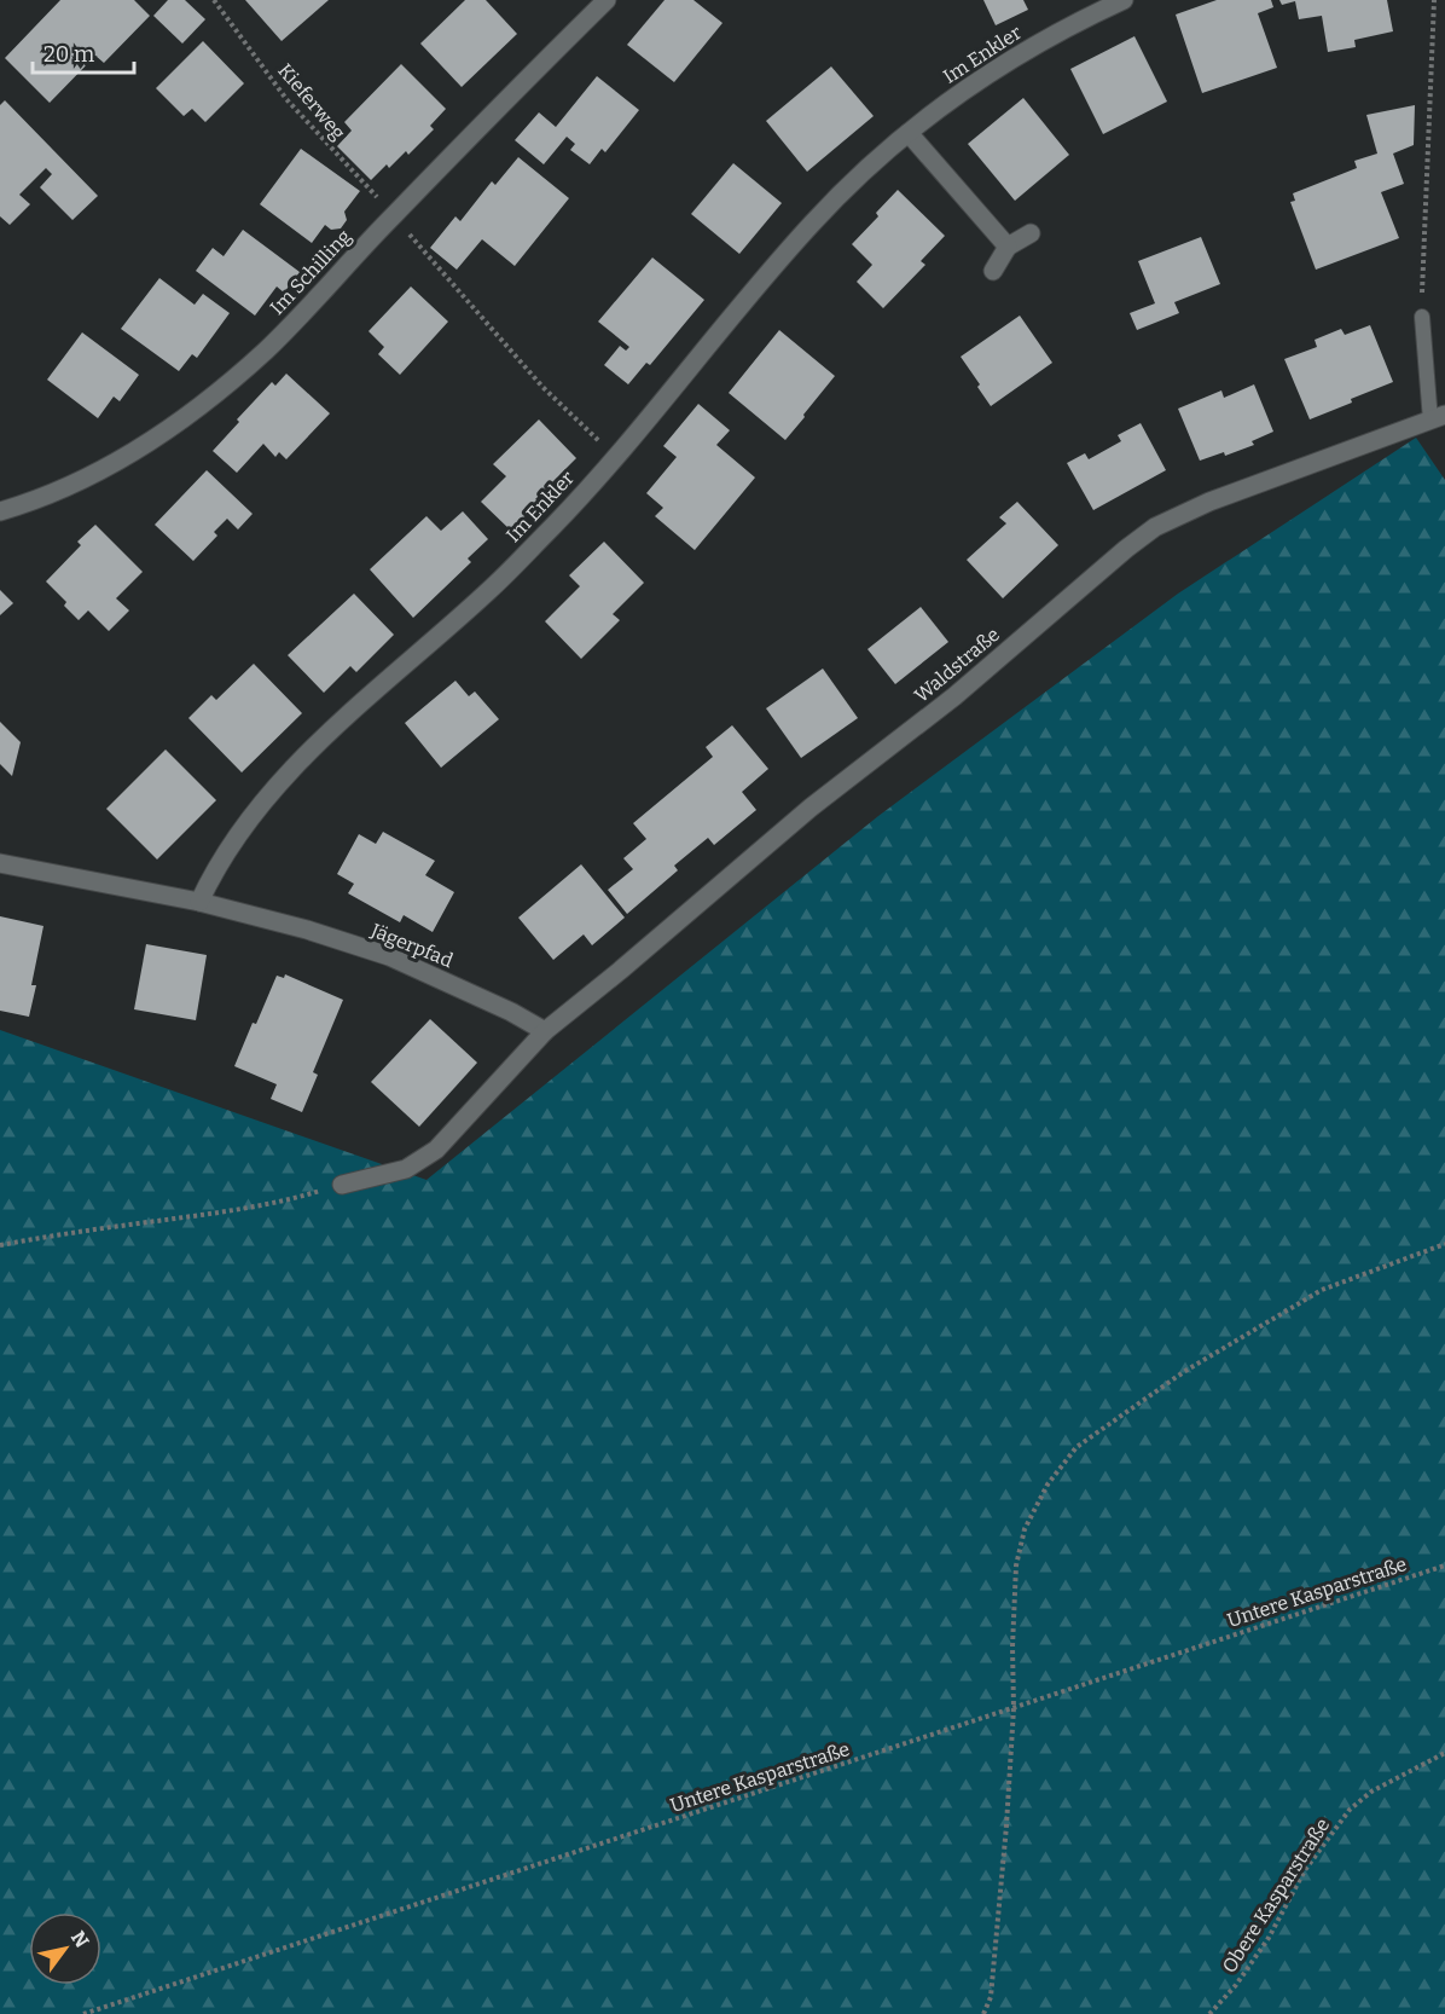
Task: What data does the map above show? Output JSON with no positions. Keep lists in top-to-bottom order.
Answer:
{
  "streets": {
    "street": [
      "Im Enkler",
      "Im Schilling",
      "Waldstraße",
      "Jägerpfad"
    ],
    "path": ["Kieferweg", "Untere Kasparstraße", "Obere Kasparstraße"]
  },
  "crossings": [
    ["Im Enkler", "Kieferweg"],
    ["Im Enkler", "Jägerpfad"],
    ["Kieferweg", "Im Schilling"],
    ["Waldstraße", "Jägerpfad"]
  ],
  "scale_bar": "20 m",
  "north": "top right"
}
